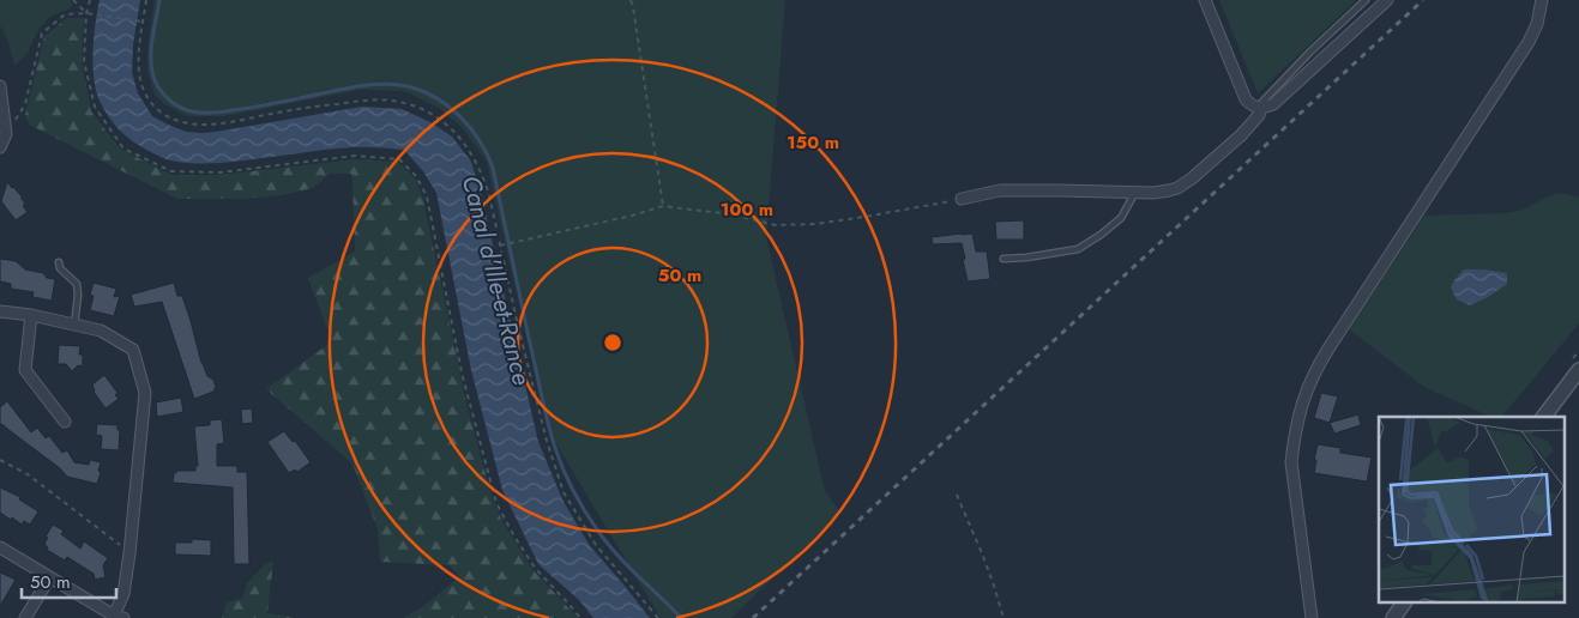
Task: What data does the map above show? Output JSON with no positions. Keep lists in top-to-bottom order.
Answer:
{
  "water": ["Canal d'Ille-et-Rance"],
  "scale_bar": "50 m",
  "rings": ["150 m", "100 m", "50 m"]
}
